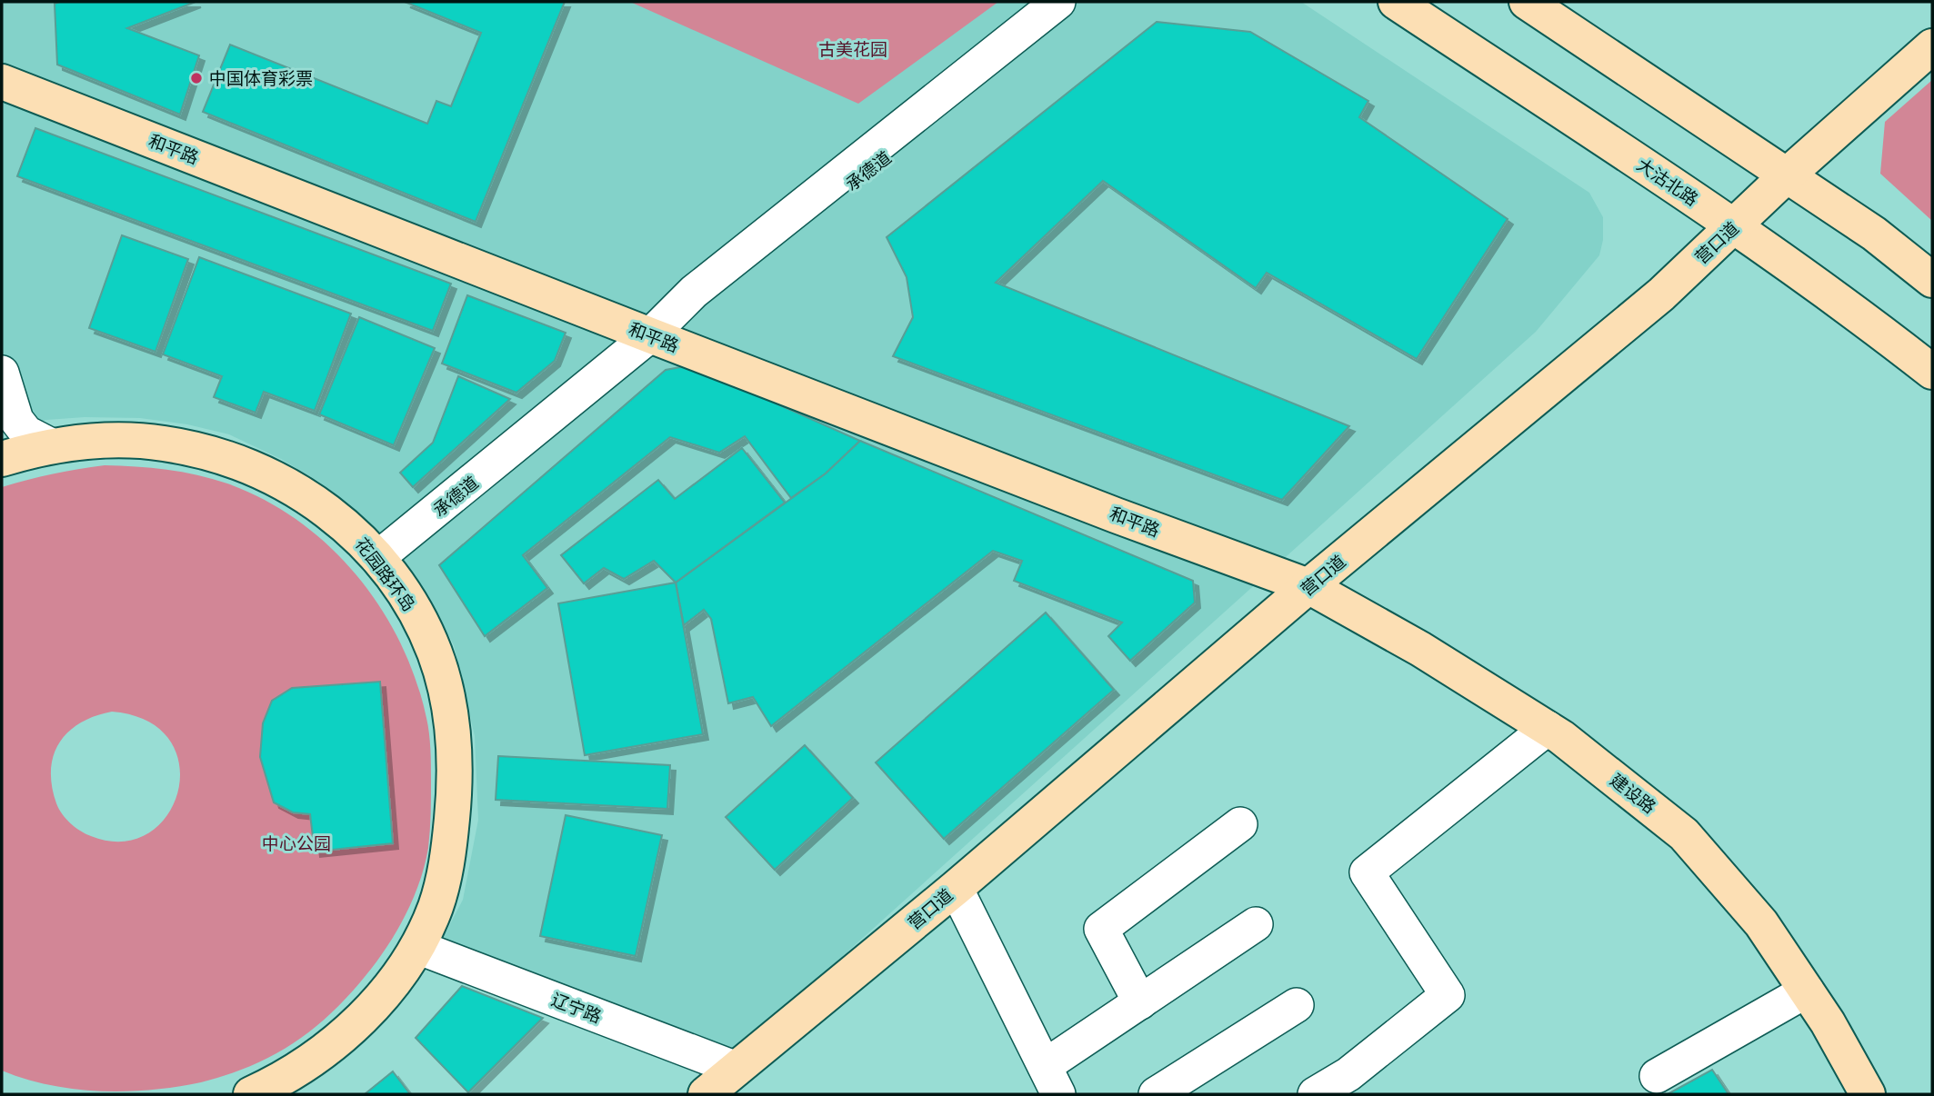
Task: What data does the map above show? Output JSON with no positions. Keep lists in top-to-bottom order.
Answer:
{
  "streets": {
    "street": [
      "和平路",
      "承德道",
      "大沽北路",
      "营口道",
      "花园路环岛",
      "建设路",
      "辽宁路"
    ]
  },
  "crossings": [
    ["和平路", "承德道"],
    ["和平路", "营口道"],
    ["和平路", "建设路"],
    ["承德道", "花园路环岛"],
    ["大沽北路", "营口道"],
    ["营口道", "建设路"],
    ["营口道", "辽宁路"],
    ["花园路环岛", "辽宁路"]
  ],
  "parks": ["古美花园", "中心公园"],
  "places": ["中国体育彩票"]
}
